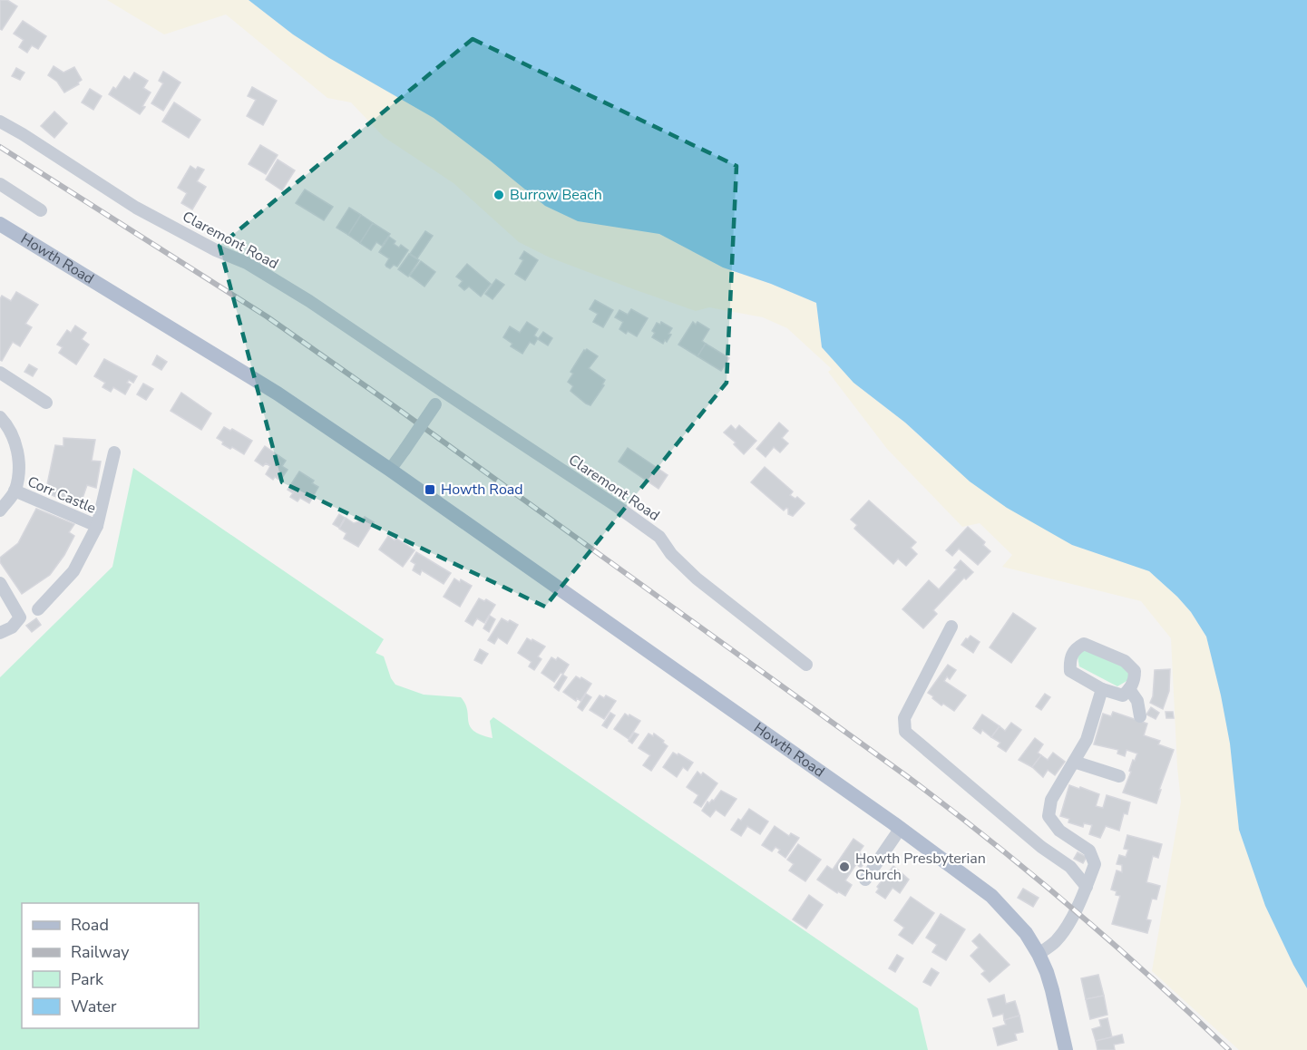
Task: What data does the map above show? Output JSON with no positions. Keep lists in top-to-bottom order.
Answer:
{
  "streets": {
    "main road": ["Howth Road"],
    "street": ["Claremont Road", "Corr Castle"]
  },
  "places": {
    "other": ["Burrow Beach", "Howth Presbyterian Church"],
    "transit": ["Howth Road"]
  },
  "legend": [
    "Road",
    "Railway",
    "Park",
    "Water"
  ]
}
